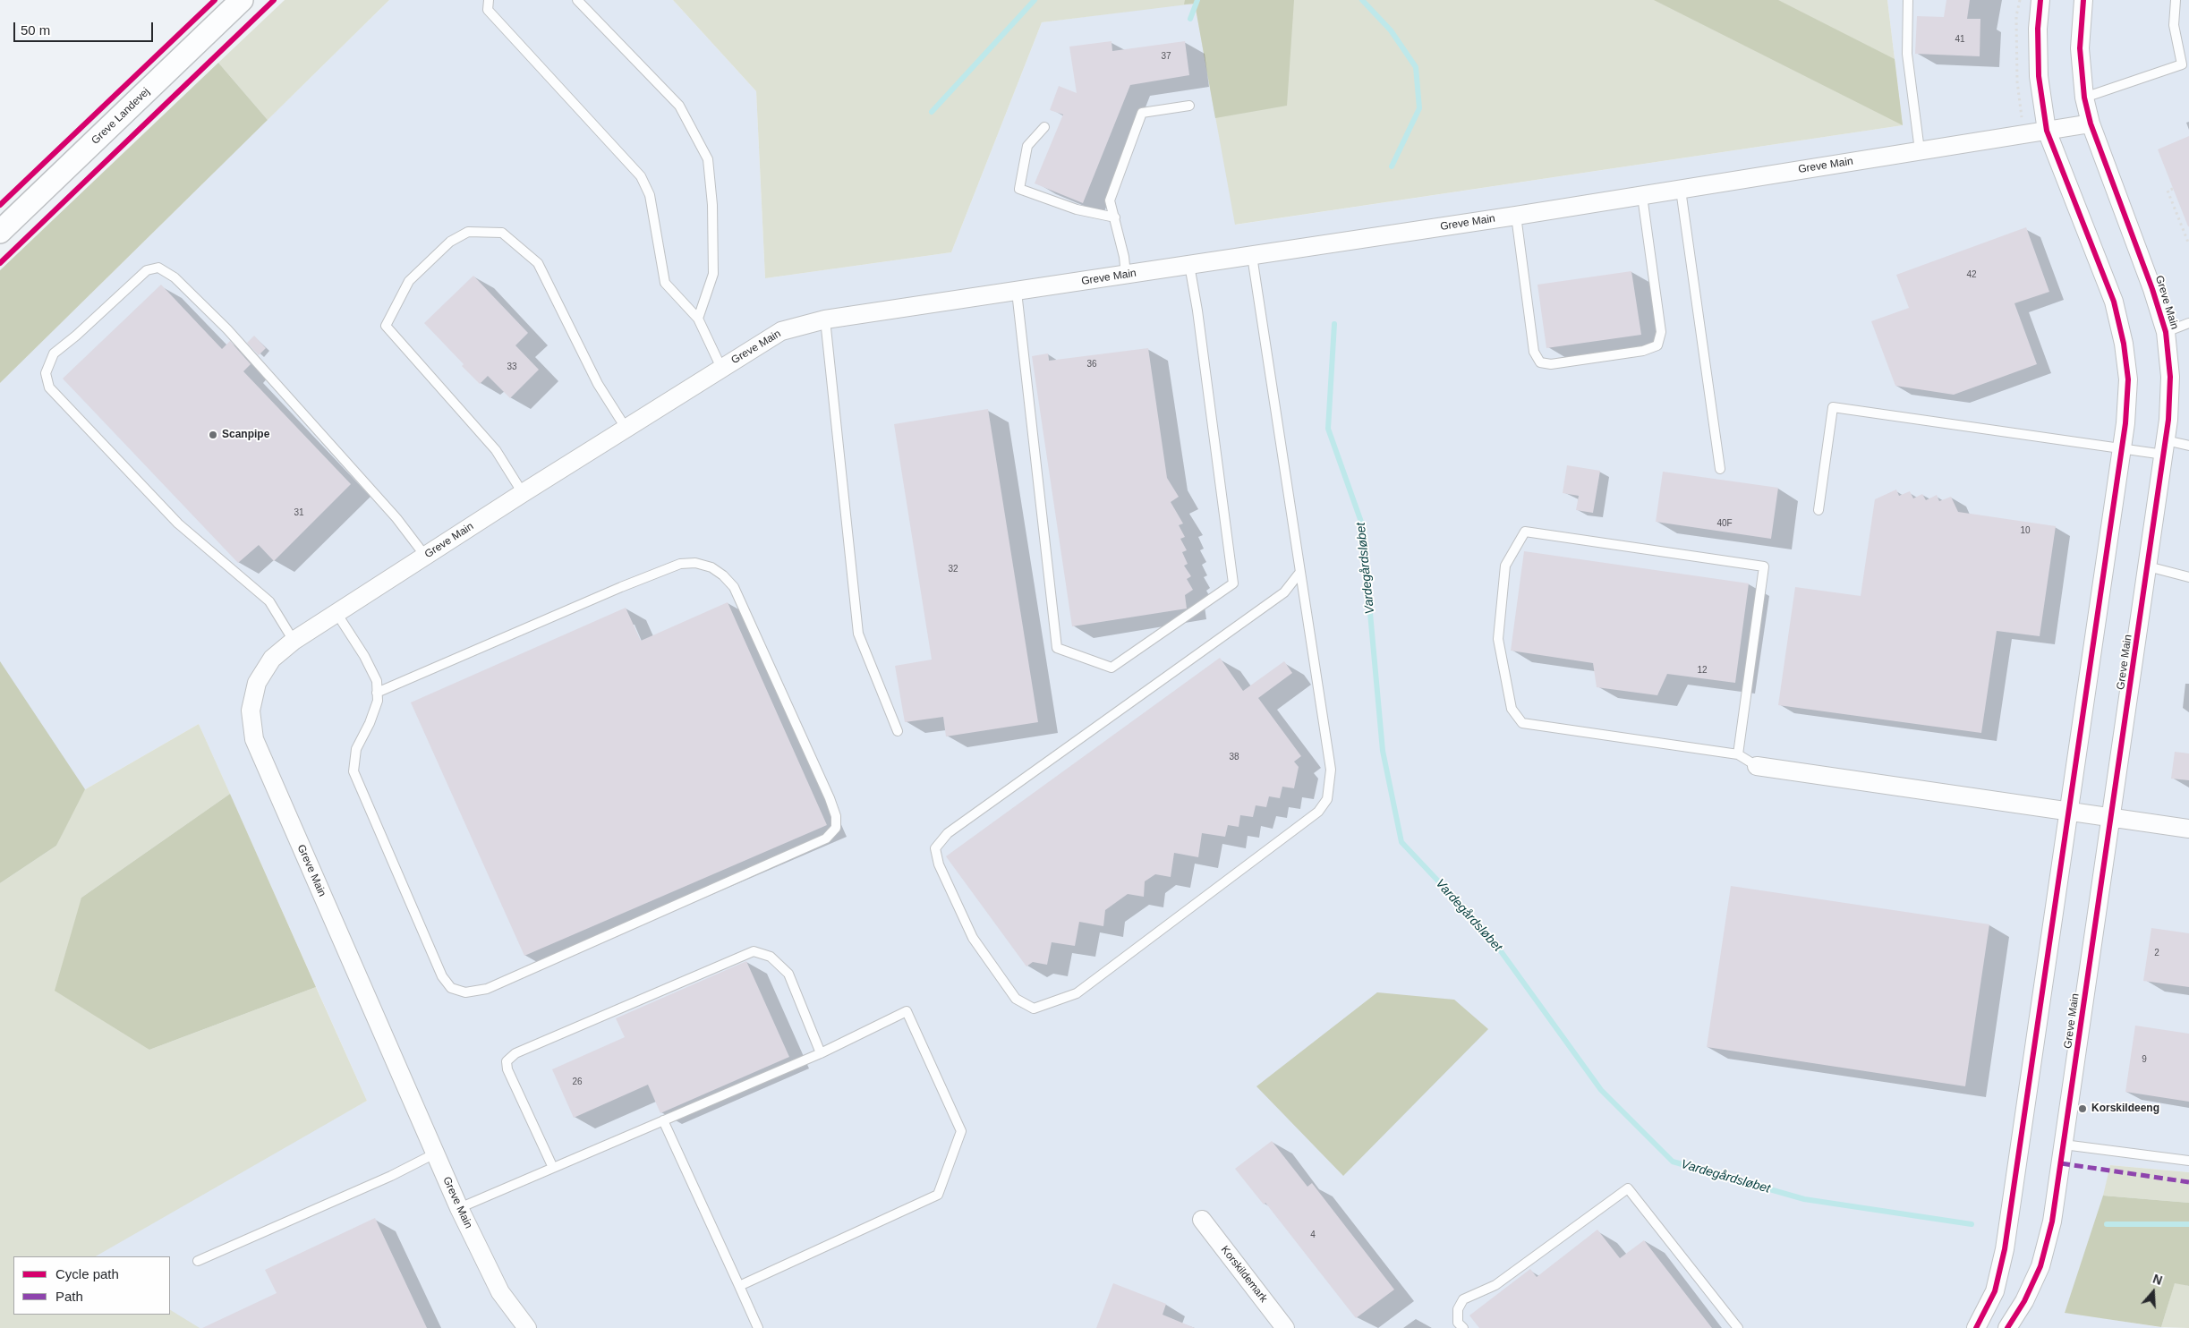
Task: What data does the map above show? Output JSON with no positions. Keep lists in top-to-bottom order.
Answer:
{
  "streets": {
    "street": ["Greve Landevej", "Greve Main", "Korskildemark"]
  },
  "water": ["Vardegårdsløbet"],
  "places": ["Scanpipe", "Korskildeeng"],
  "house_numbers": [
    "41",
    "37",
    "42",
    "36",
    "33",
    "31",
    "40F",
    "10",
    "32",
    "12",
    "38",
    "2",
    "9",
    "26",
    "4"
  ],
  "legend": ["Cycle path", "Path"],
  "scale_bar": "50 m",
  "north": "top"
}
